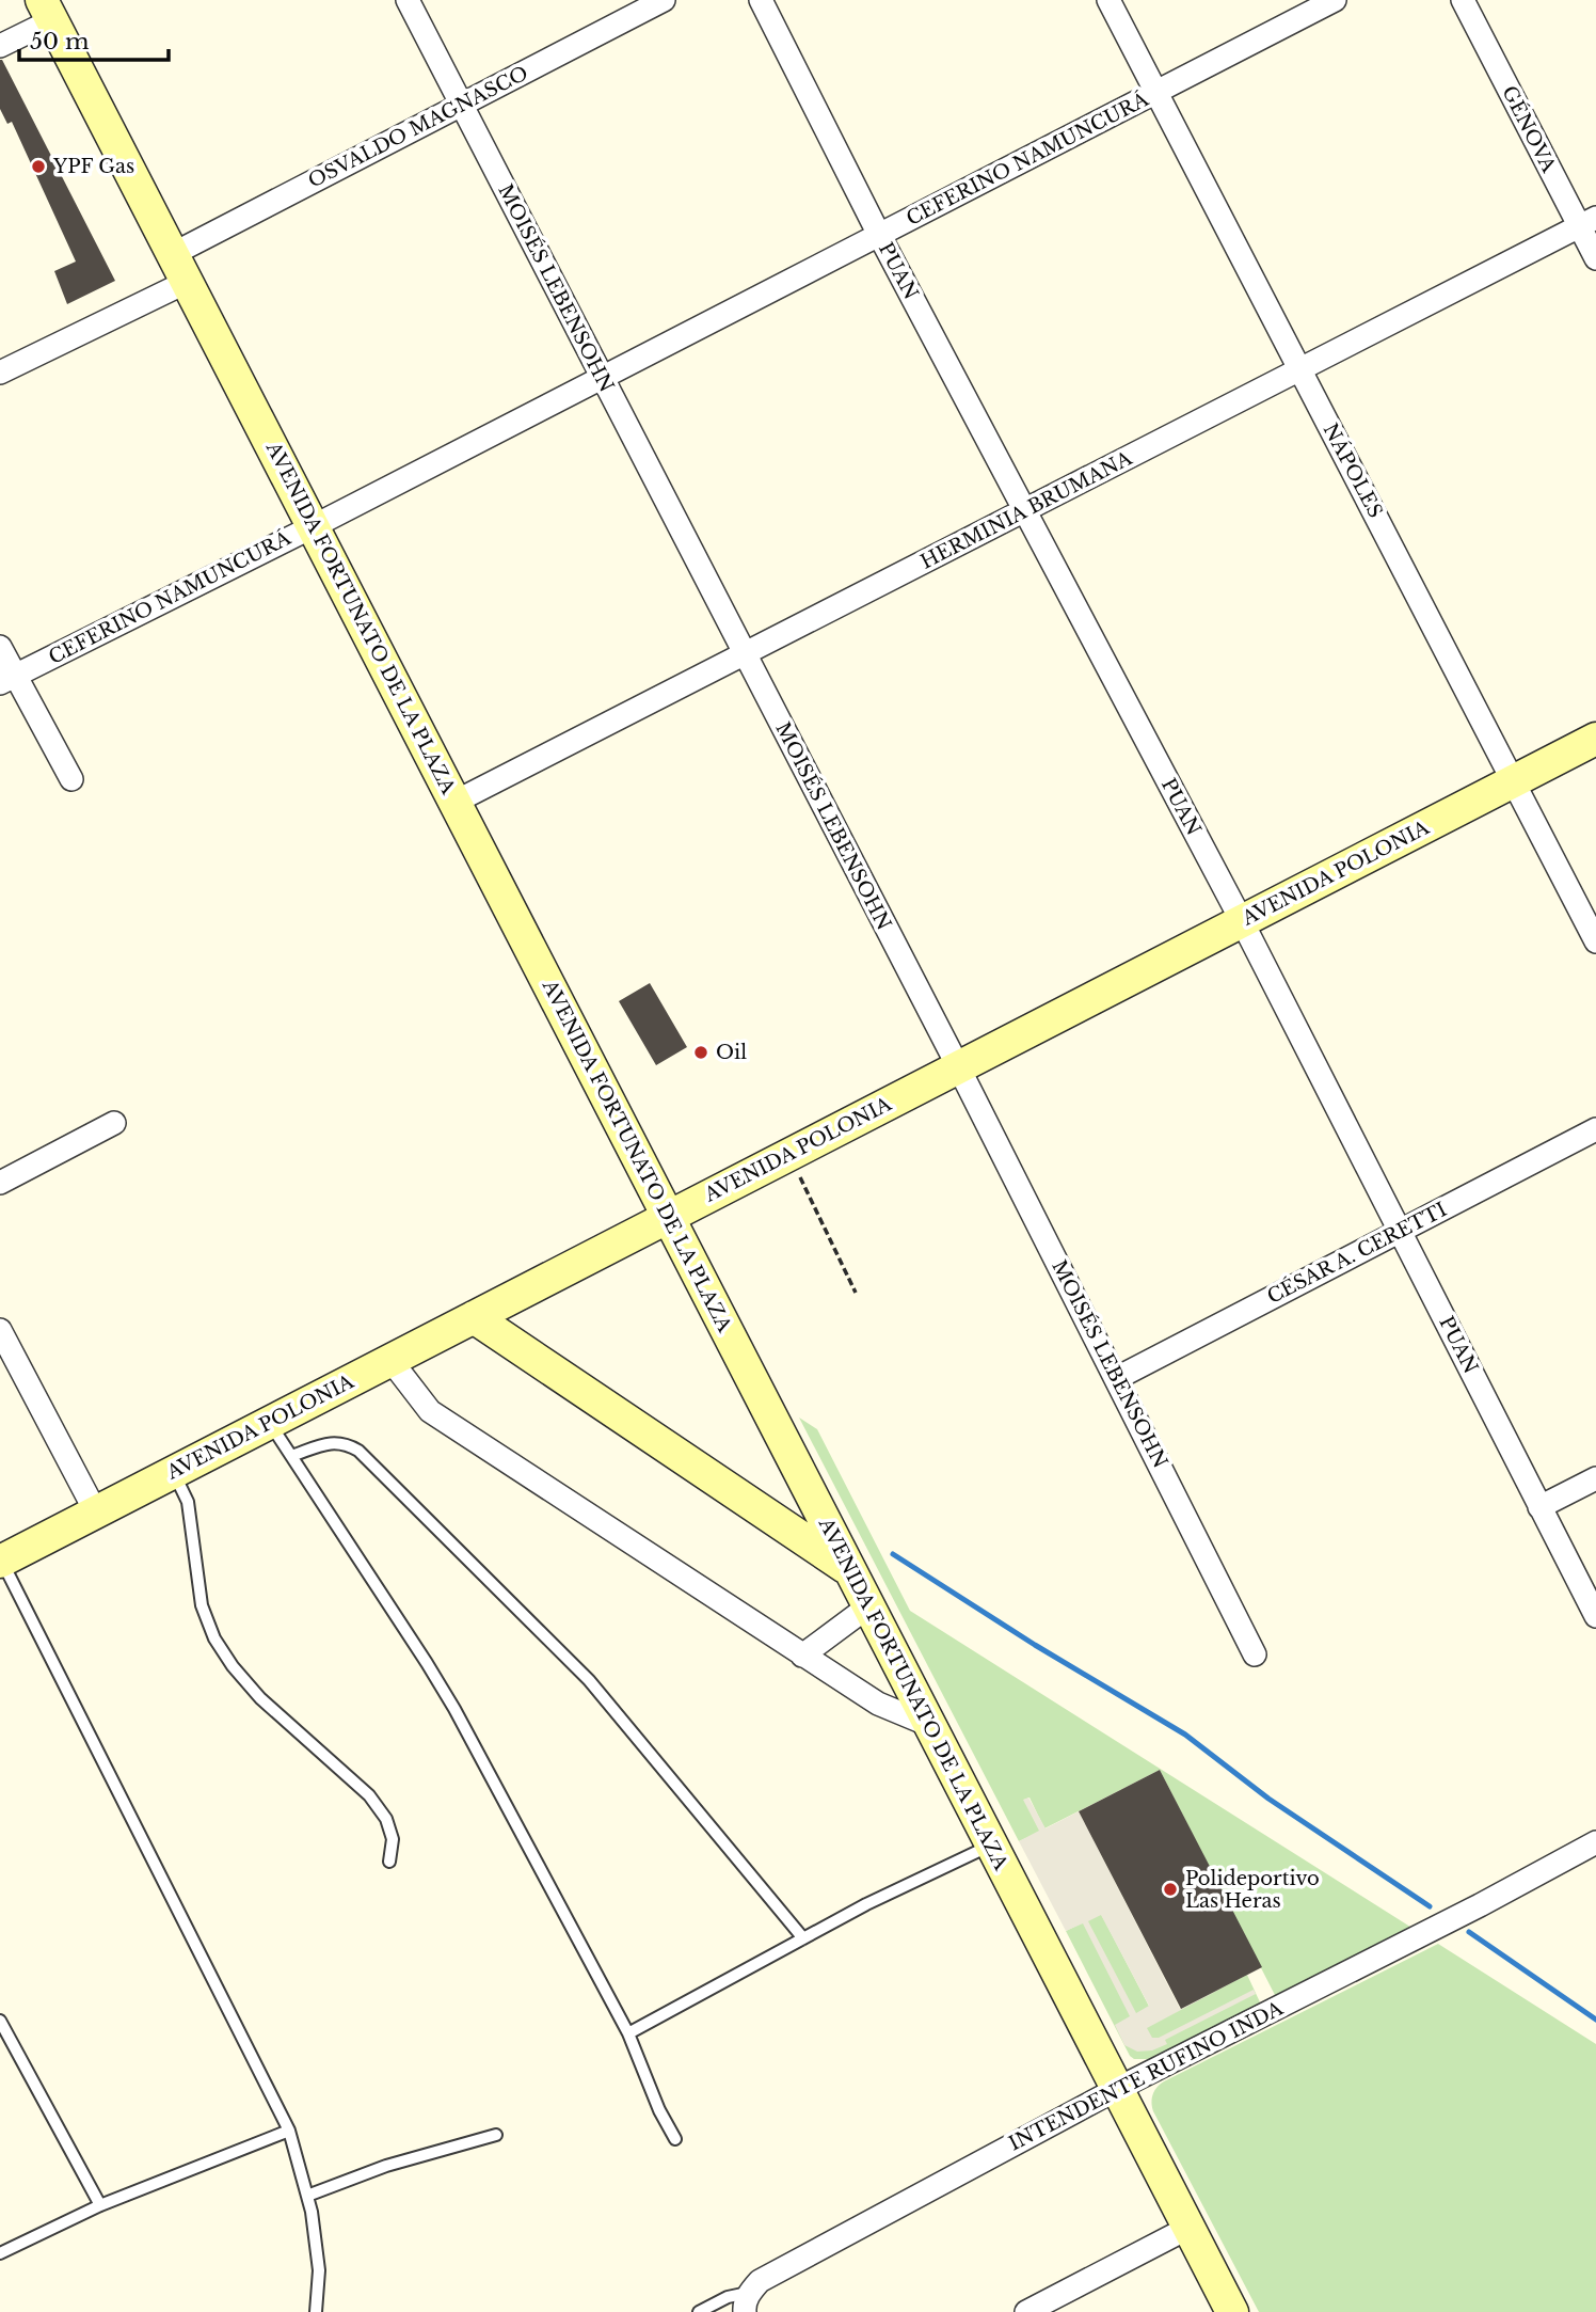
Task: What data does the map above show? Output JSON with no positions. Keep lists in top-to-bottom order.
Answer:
{
  "streets": {
    "main road": ["AVENIDA FORTUNATO DE LA PLAZA", "AVENIDA POLONIA"],
    "street": [
      "OSVALDO MAGNASCO",
      "GÉNOVA",
      "CEFERINO NAMUNCURÁ",
      "PUAN",
      "MOISÉS LEBENSOHN",
      "NÁPOLES",
      "HERMINIA BRUMANA",
      "CÉSAR A. CERETTI",
      "INTENDENTE RUFINO INDA"
    ]
  },
  "crossings": [
    ["OSVALDO MAGNASCO", "MOISÉS LEBENSOHN"],
    ["OSVALDO MAGNASCO", "AVENIDA FORTUNATO DE LA PLAZA"],
    ["GÉNOVA", "HERMINIA BRUMANA"],
    ["CEFERINO NAMUNCURÁ", "PUAN"],
    ["CEFERINO NAMUNCURÁ", "MOISÉS LEBENSOHN"],
    ["CEFERINO NAMUNCURÁ", "NÁPOLES"],
    ["CEFERINO NAMUNCURÁ", "AVENIDA FORTUNATO DE LA PLAZA"],
    ["PUAN", "HERMINIA BRUMANA"],
    ["PUAN", "AVENIDA POLONIA"],
    ["PUAN", "CÉSAR A. CERETTI"],
    ["MOISÉS LEBENSOHN", "HERMINIA BRUMANA"],
    ["MOISÉS LEBENSOHN", "AVENIDA POLONIA"],
    ["MOISÉS LEBENSOHN", "CÉSAR A. CERETTI"],
    ["NÁPOLES", "HERMINIA BRUMANA"],
    ["NÁPOLES", "AVENIDA POLONIA"],
    ["HERMINIA BRUMANA", "AVENIDA FORTUNATO DE LA PLAZA"],
    ["AVENIDA FORTUNATO DE LA PLAZA", "AVENIDA POLONIA"],
    ["AVENIDA FORTUNATO DE LA PLAZA", "INTENDENTE RUFINO INDA"]
  ],
  "places": ["YPF Gas", "Oil", "Polideportivo Las Heras"],
  "scale_bar": "50 m"
}
